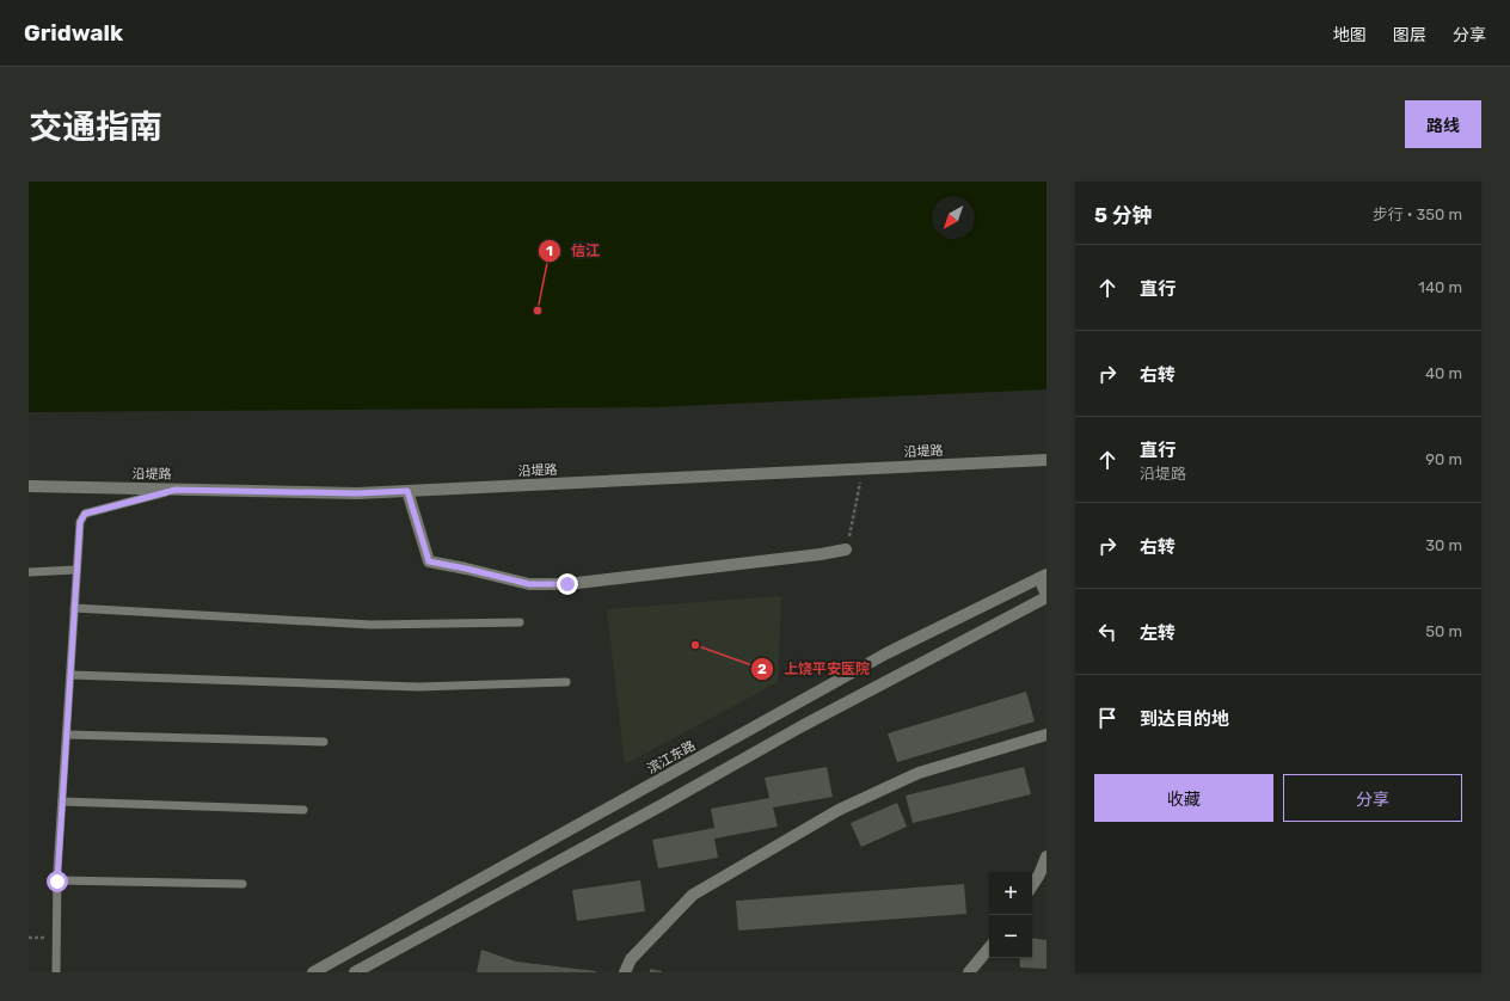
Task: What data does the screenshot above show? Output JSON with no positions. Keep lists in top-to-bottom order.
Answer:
{
  "streets": {
    "street": ["沿堤路", "滨江东路"]
  },
  "places": ["信江", "上饶平安医院"],
  "north": "bottom left",
  "page": {
    "header": "Gridwalk",
    "nav": ["地图", "图层", "分享"],
    "title": "交通指南",
    "buttons": [
      "路线",
      ["收藏", "分享"]
    ],
    "heading": ["5 分钟", "步行 · 350 m"],
    "list": [
      ["直行", "140 m"],
      ["右转", "40 m"],
      ["直行", "沿堤路", "90 m"],
      ["右转", "30 m"],
      ["左转", "50 m"],
      "到达目的地"
    ],
    "map_buttons": ["+", "−"]
  }
}
